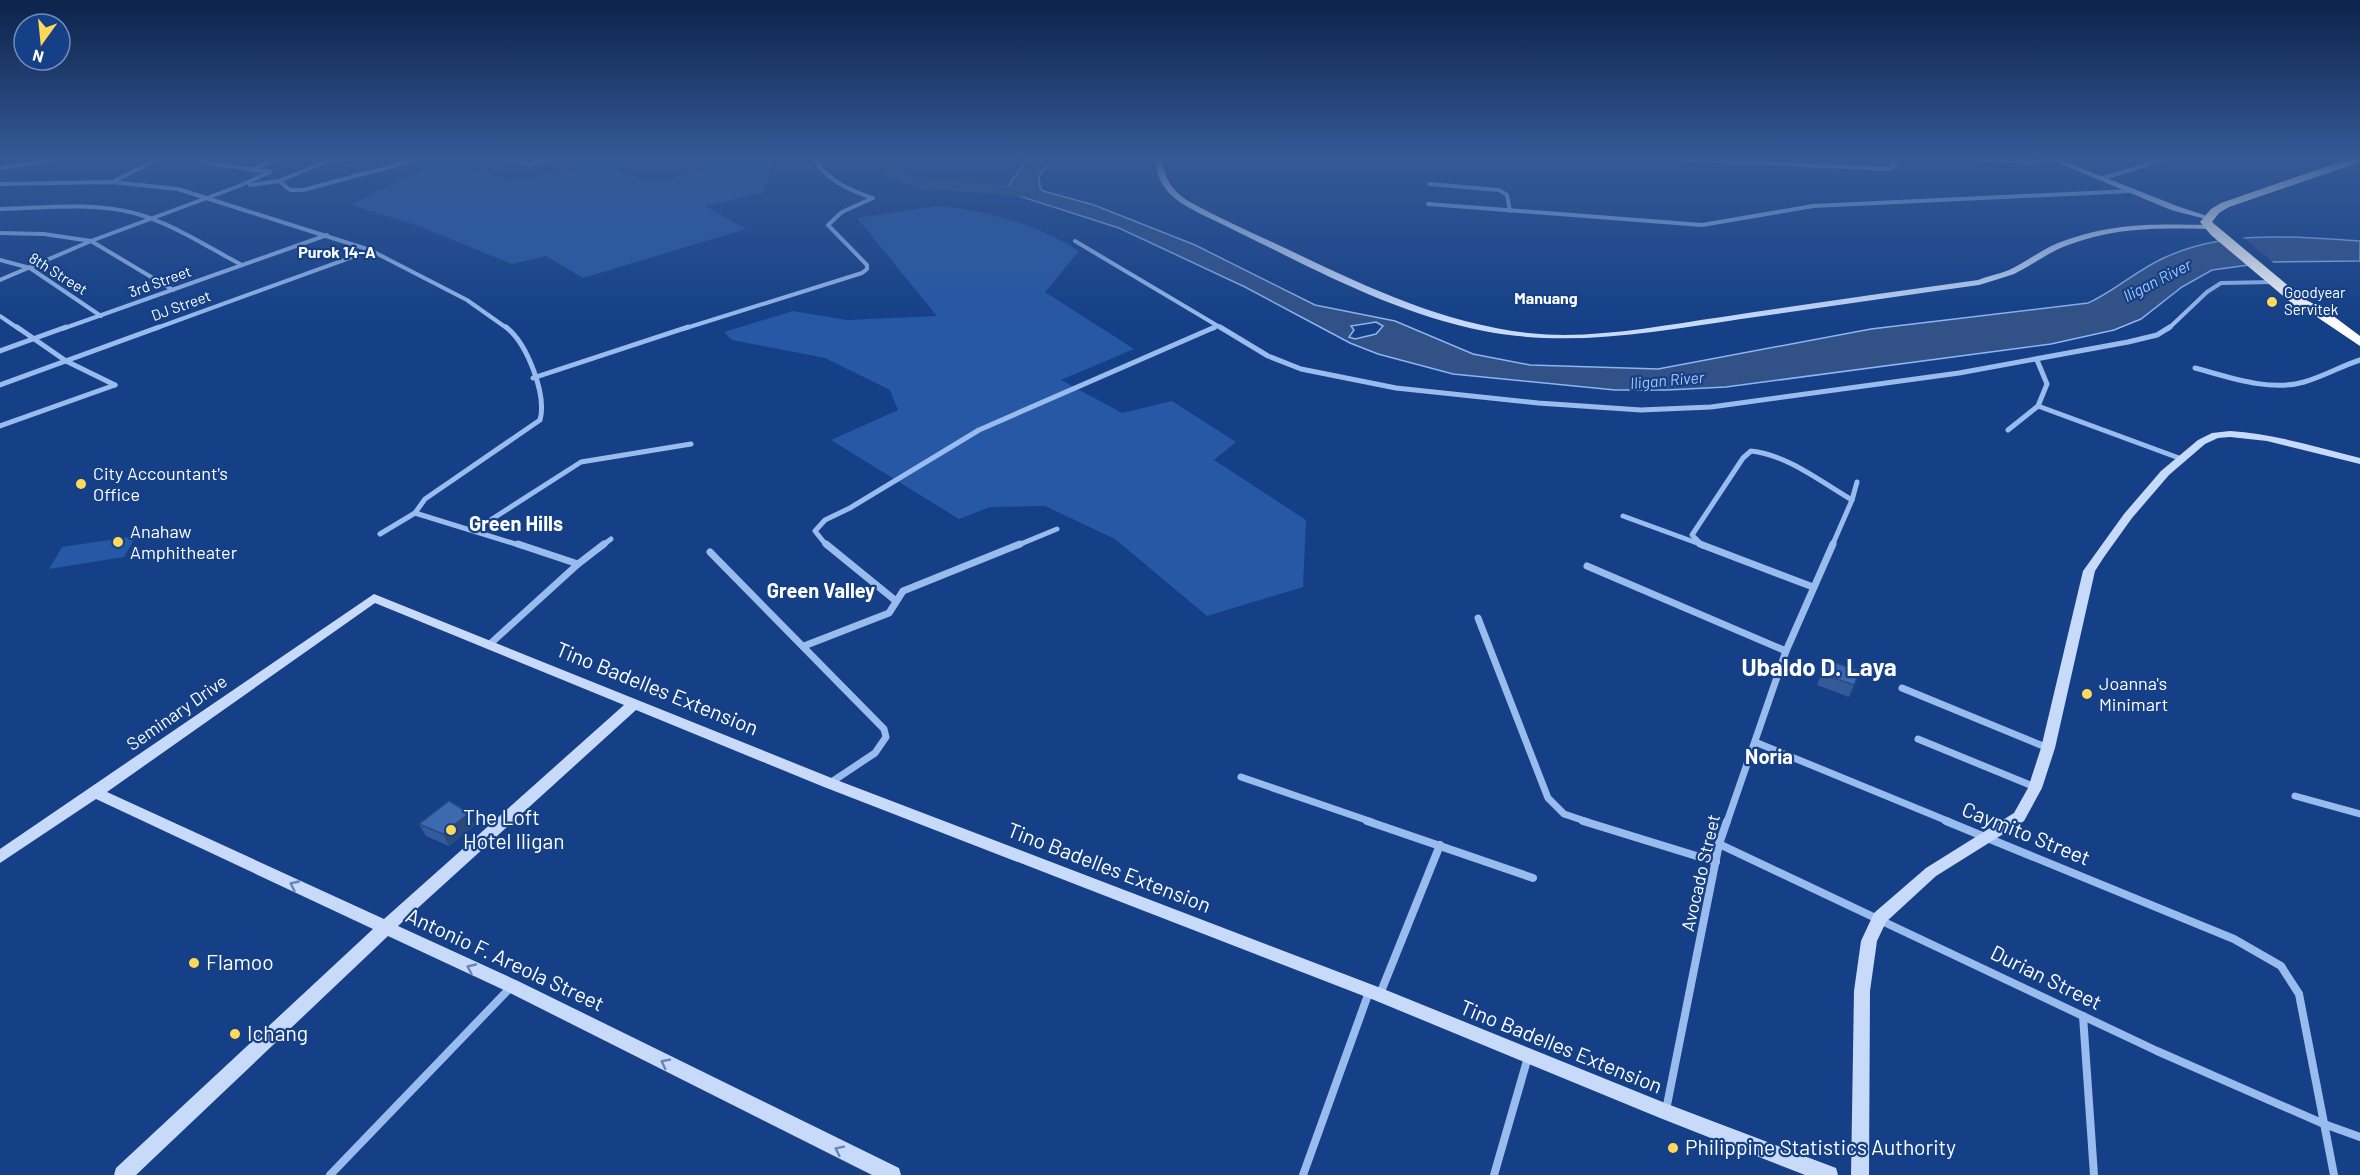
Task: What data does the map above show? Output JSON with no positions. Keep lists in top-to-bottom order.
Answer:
{
  "streets": {
    "street": [
      "8th Street",
      "3rd Street",
      "DJ Street",
      "Tino Badelles Extension",
      "Seminary Drive",
      "Caymito Street",
      "Avocado Street",
      "Antonio F. Areola Street",
      "Durian Street"
    ]
  },
  "crossings": [
    ["8th Street", "3rd Street"],
    ["Tino Badelles Extension", "Seminary Drive"],
    ["Tino Badelles Extension", "Avocado Street"],
    ["Seminary Drive", "Antonio F. Areola Street"],
    ["Caymito Street", "Avocado Street"],
    ["Caymito Street", "Durian Street"],
    ["Avocado Street", "Durian Street"]
  ],
  "one_way": ["Antonio F. Areola Street"],
  "districts": [
    "Purok 14-A",
    "Manuang",
    "Green Hills",
    "Green Valley",
    "Ubaldo D. Laya",
    "Noria"
  ],
  "water": ["Iligan River"],
  "places": [
    "Goodyear Servitek",
    "City Accountant's Office",
    "Anahaw Amphitheater",
    "Joanna's Minimart",
    "The Loft Hotel Iligan",
    "Flamoo",
    "Ichang",
    "Philippine Statistics Authority"
  ],
  "north": "bottom"
}
